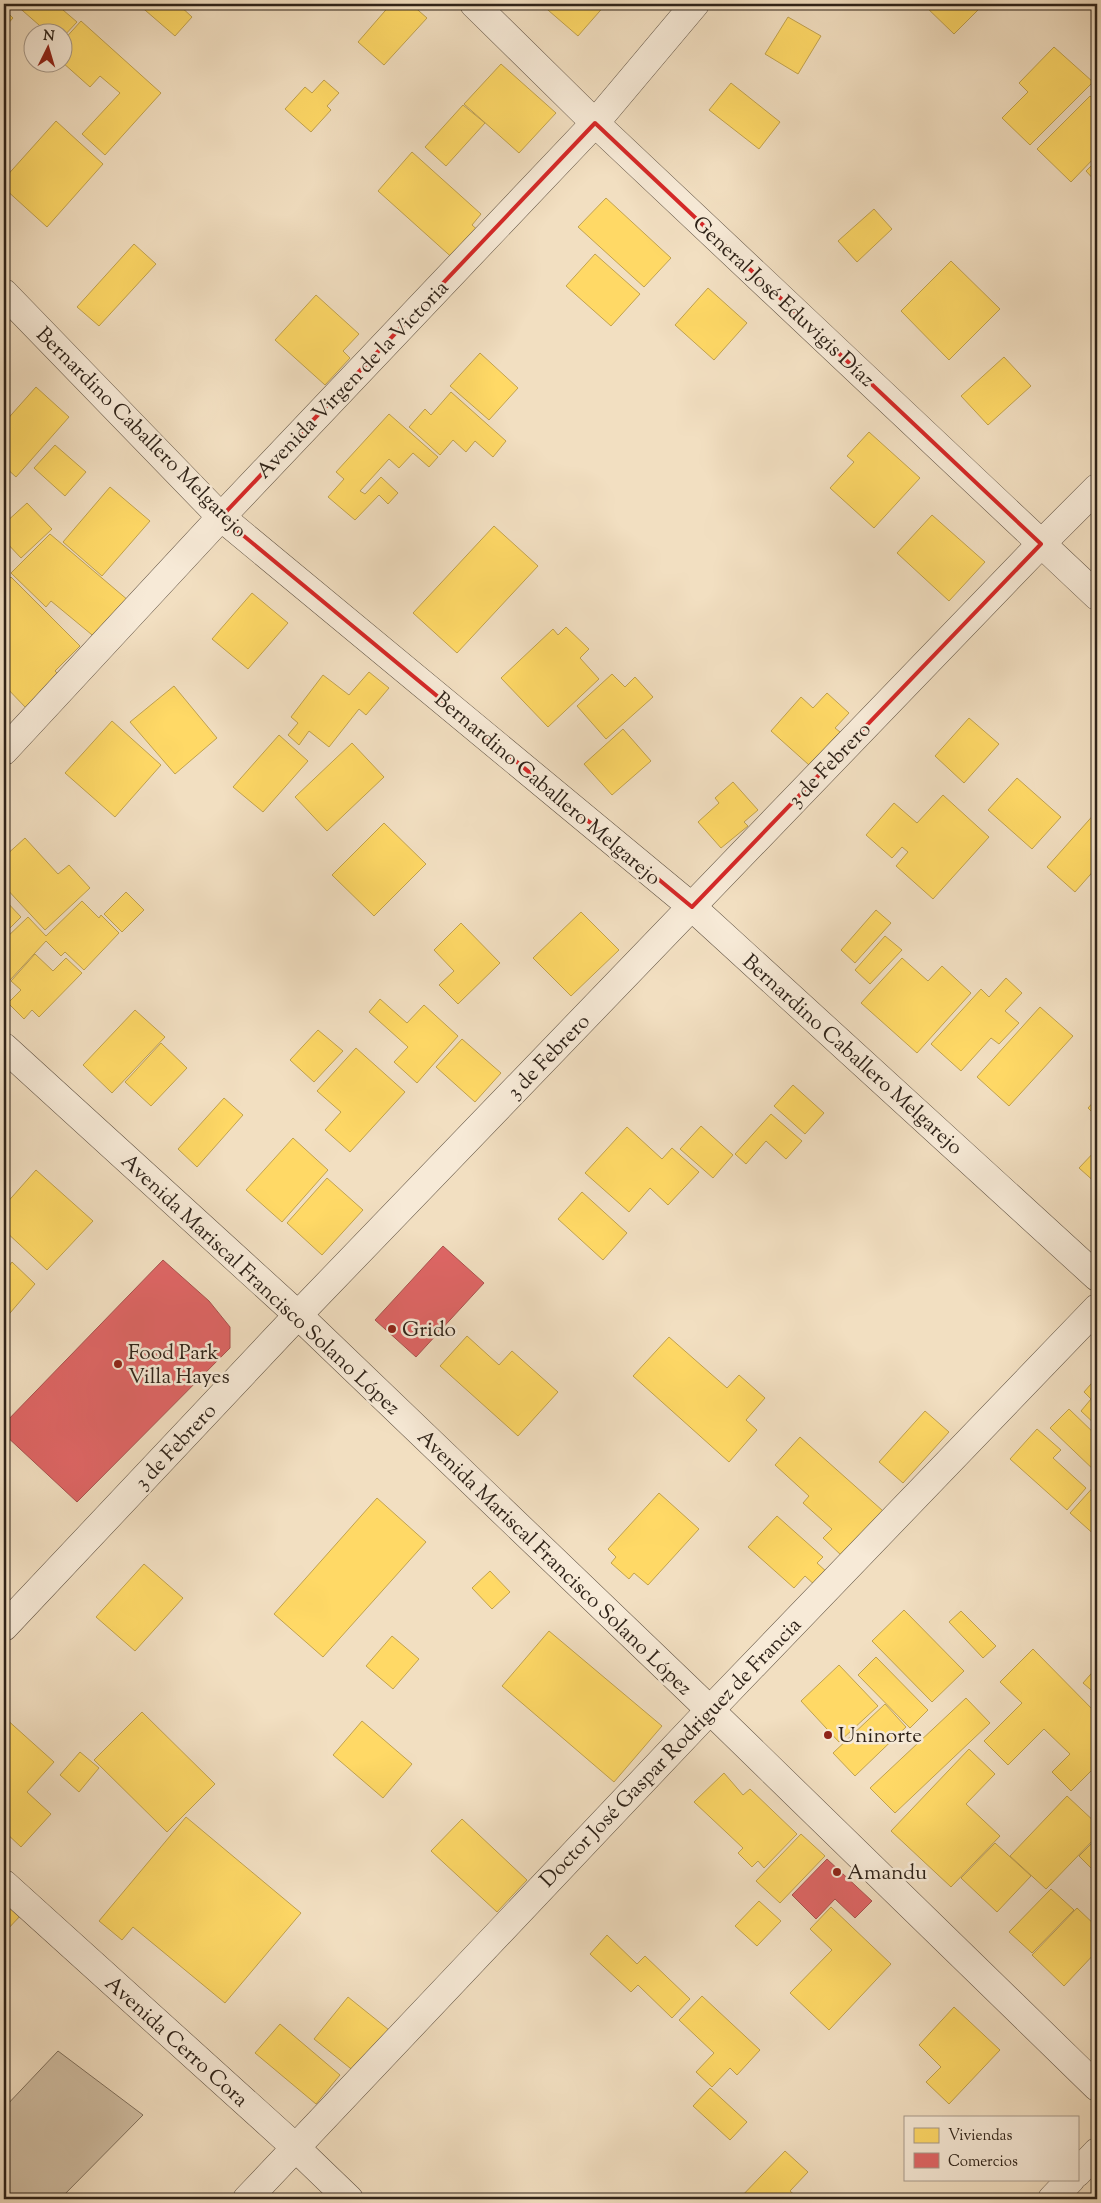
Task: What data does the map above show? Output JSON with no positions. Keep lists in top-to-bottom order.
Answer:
{
  "streets": {
    "street": [
      "General José Eduvigis Díaz",
      "Avenida Virgen de la Victoria",
      "Bernardino Caballero Melgarejo",
      "3 de Febrero",
      "Avenida Mariscal Francisco Solano López",
      "Doctor José Gaspar Rodriguez de Francia",
      "Avenida Cerro Cora"
    ]
  },
  "crossings": [
    ["General José Eduvigis Díaz", "Avenida Virgen de la Victoria"],
    ["General José Eduvigis Díaz", "3 de Febrero"],
    ["Avenida Virgen de la Victoria", "Bernardino Caballero Melgarejo"],
    ["Bernardino Caballero Melgarejo", "3 de Febrero"],
    ["3 de Febrero", "Avenida Mariscal Francisco Solano López"],
    ["Avenida Mariscal Francisco Solano López", "Doctor José Gaspar Rodriguez de Francia"],
    ["Doctor José Gaspar Rodriguez de Francia", "Avenida Cerro Cora"]
  ],
  "places": [
    "Grido",
    "Food Park Villa Hayes",
    "Uninorte",
    "Amandu"
  ],
  "legend": ["Viviendas", "Comercios"],
  "north": "top"
}
